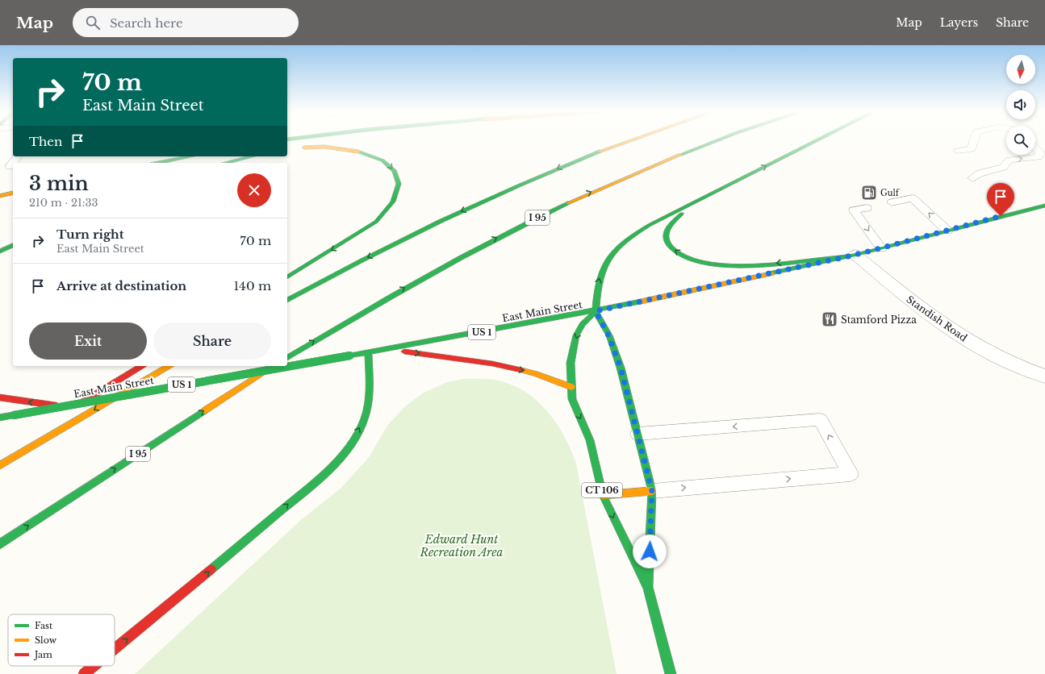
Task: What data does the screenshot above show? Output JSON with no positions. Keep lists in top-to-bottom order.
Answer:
{
  "streets": {
    "main road": [
      "I 95",
      "East Main Street",
      "US 1",
      "CT 106"
    ],
    "street": ["Standish Road"]
  },
  "crossings": [
    ["East Main Street", "Standish Road"],
    ["East Main Street", "CT 106"]
  ],
  "parks": ["Edward Hunt Recreation Area"],
  "places": {
    "fuel station": ["Gulf"],
    "restaurant": ["Stamford Pizza"]
  },
  "legend": ["Fast", "Slow", "Jam"],
  "north": "bottom",
  "page": {
    "header": "Map",
    "search": "Search here",
    "nav": ["Map", "Layers", "Share"],
    "turn": ["70 m", "East Main Street"],
    "then": "Then",
    "heading": ["3 min", "210 m · 21:33"],
    "list": [
      {
        "name": "Turn right",
        "note": "East Main Street",
        "value": "70 m"
      },
      {
        "name": "Arrive at destination",
        "value": "140 m"
      }
    ],
    "buttons": ["Exit", "Share"]
  }
}
